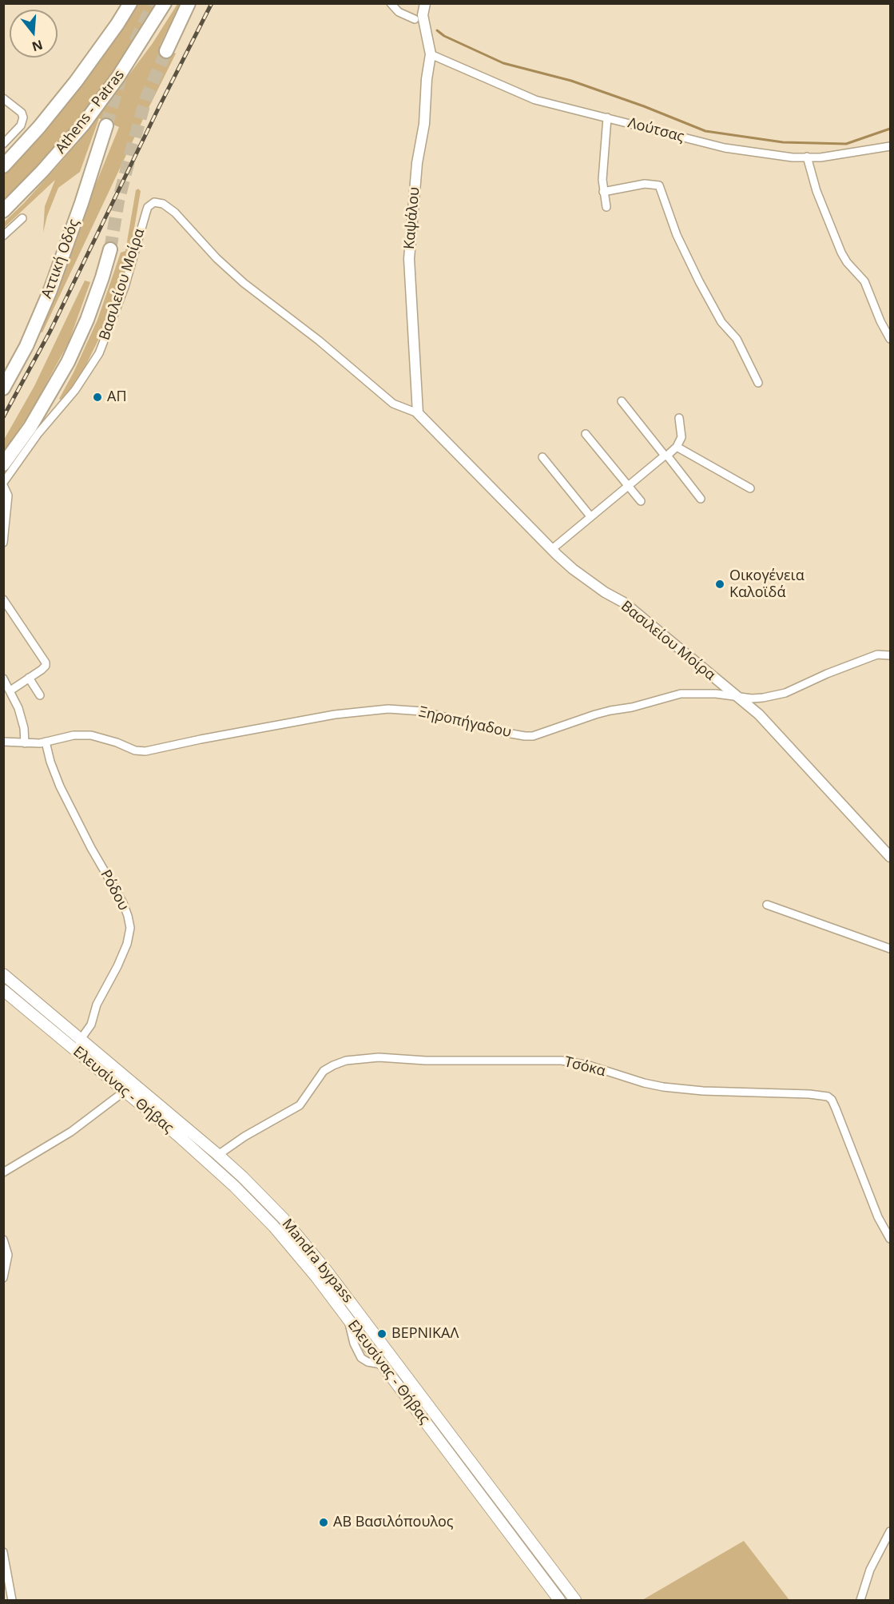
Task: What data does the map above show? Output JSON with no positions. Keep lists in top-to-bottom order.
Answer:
{
  "streets": {
    "highway": ["Athens - Patras", "Αττική Οδός"],
    "main road": ["Ελευσίνας - Θήβας", "Mandra bypass"],
    "street": [
      "Λούτσας",
      "Καψάλου",
      "Βασιλείου Μοίρα",
      "Ξηροπήγαδου",
      "Ρόδου",
      "Τσόκα"
    ]
  },
  "crossings": [
    ["Λούτσας", "Καψάλου"],
    ["Καψάλου", "Βασιλείου Μοίρα"],
    ["Βασιλείου Μοίρα", "Ξηροπήγαδου"],
    ["Ξηροπήγαδου", "Ρόδου"],
    ["Ρόδου", "Ελευσίνας - Θήβας"],
    ["Ρόδου", "Mandra bypass"],
    ["Τσόκα", "Mandra bypass"]
  ],
  "places": [
    "ΑΠ",
    "Οικογένεια Καλοϊδά",
    "ΒΕΡΝΙΚΑΛ",
    "ΑΒ Βασιλόπουλος"
  ],
  "north": "bottom"
}
